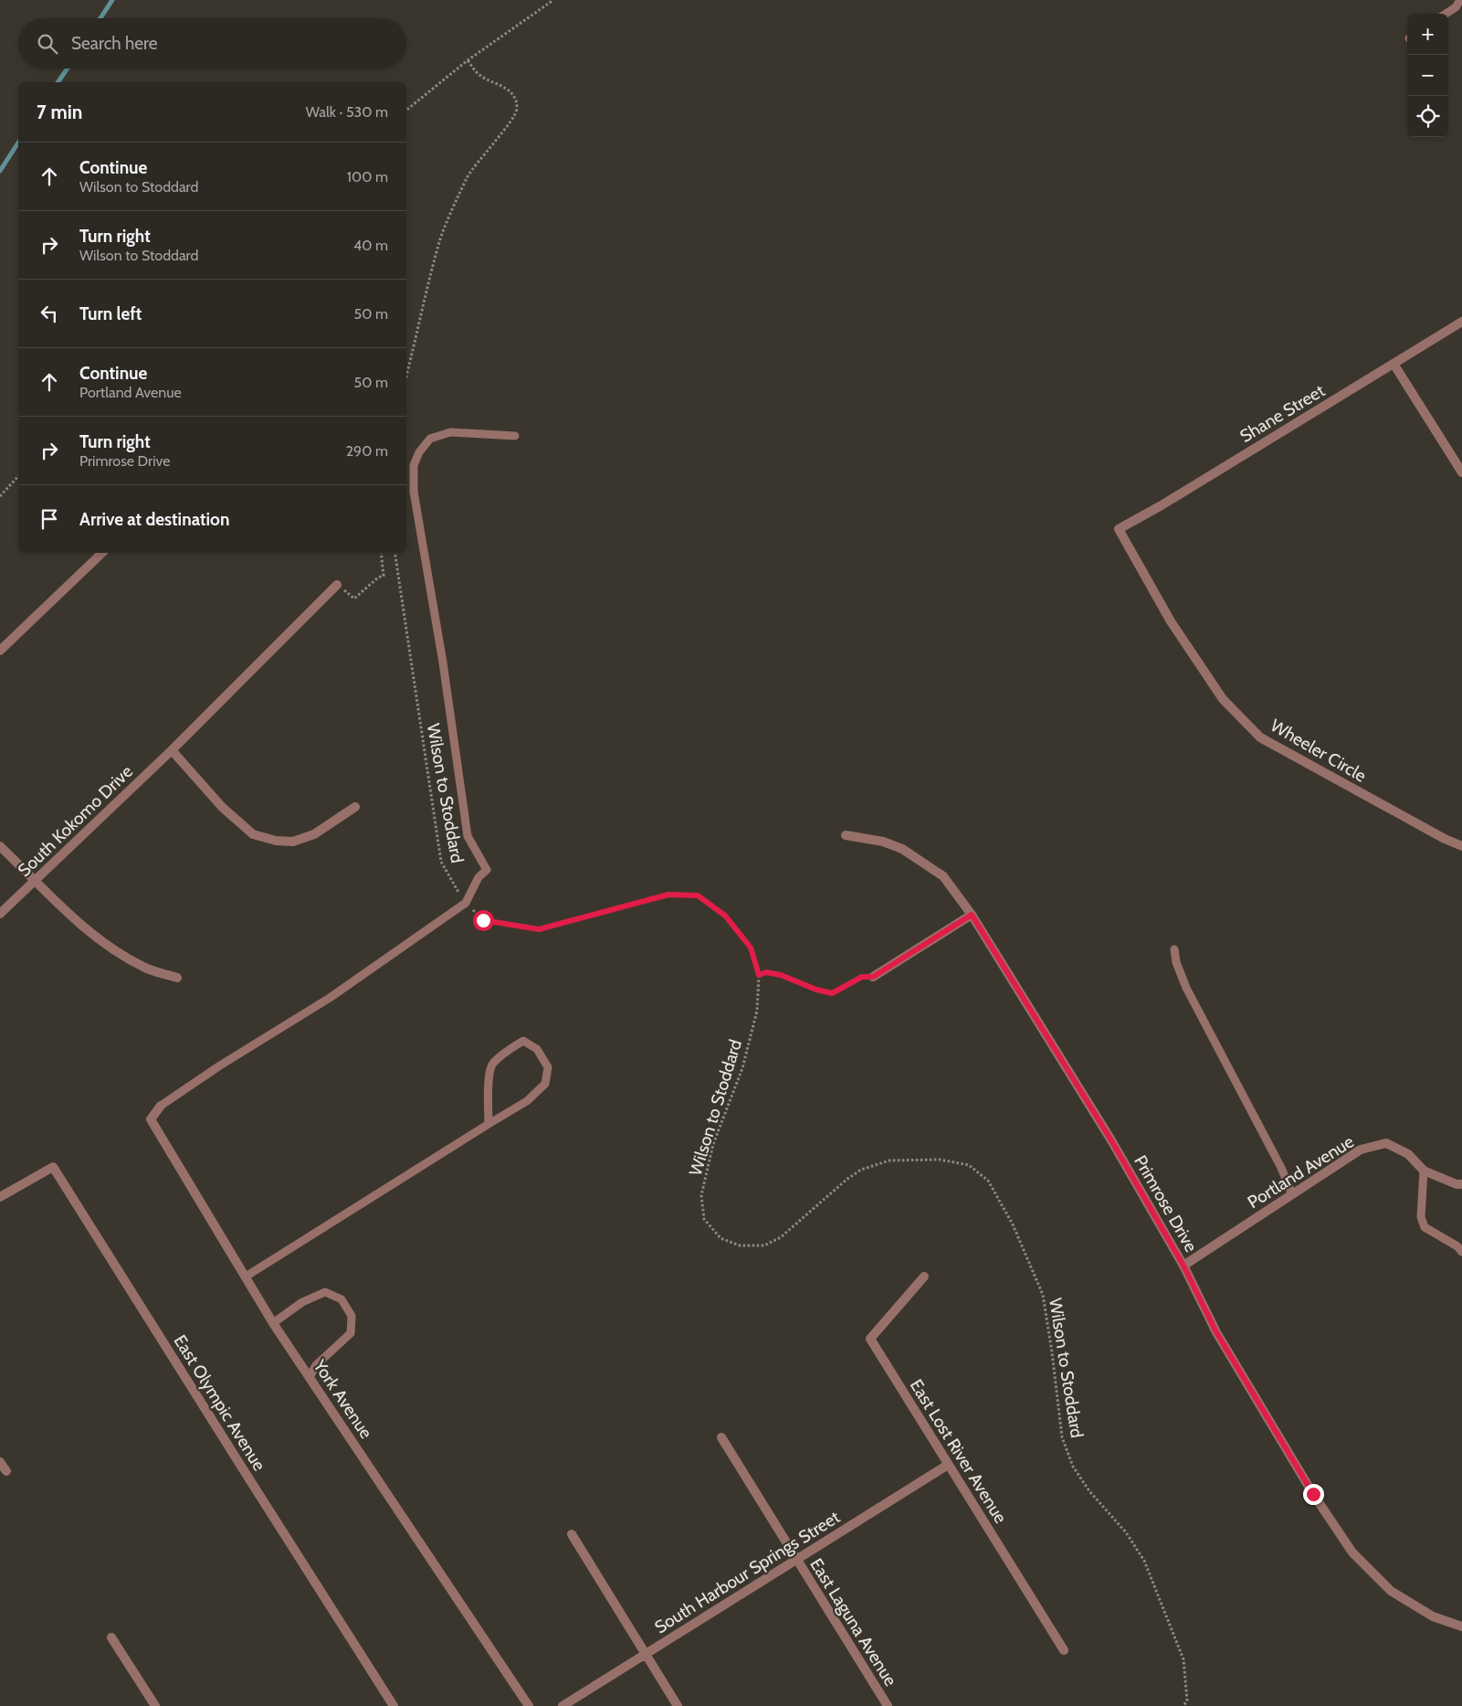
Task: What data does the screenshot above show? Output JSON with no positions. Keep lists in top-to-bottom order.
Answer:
{
  "streets": {
    "street": [
      "Shane Street",
      "Wheeler Circle",
      "South Kokomo Drive",
      "Portland Avenue",
      "Primrose Drive",
      "York Avenue",
      "East Olympic Avenue",
      "East Lost River Avenue",
      "South Harbour Springs Street",
      "East Laguna Avenue"
    ],
    "path": ["Wilson to Stoddard"]
  },
  "crossings": [
    ["Shane Street", "Wheeler Circle"],
    ["Portland Avenue", "Primrose Drive"],
    ["East Lost River Avenue", "South Harbour Springs Street"],
    ["South Harbour Springs Street", "East Laguna Avenue"]
  ],
  "page": {
    "map_buttons": ["+", "−"],
    "search": "Search here",
    "heading": ["7 min", "Walk · 530 m"],
    "list": [
      ["Continue", "Wilson to Stoddard", "100 m"],
      ["Turn right", "Wilson to Stoddard", "40 m"],
      ["Turn left", "50 m"],
      ["Continue", "Portland Avenue", "50 m"],
      ["Turn right", "Primrose Drive", "290 m"],
      "Arrive at destination"
    ]
  }
}
